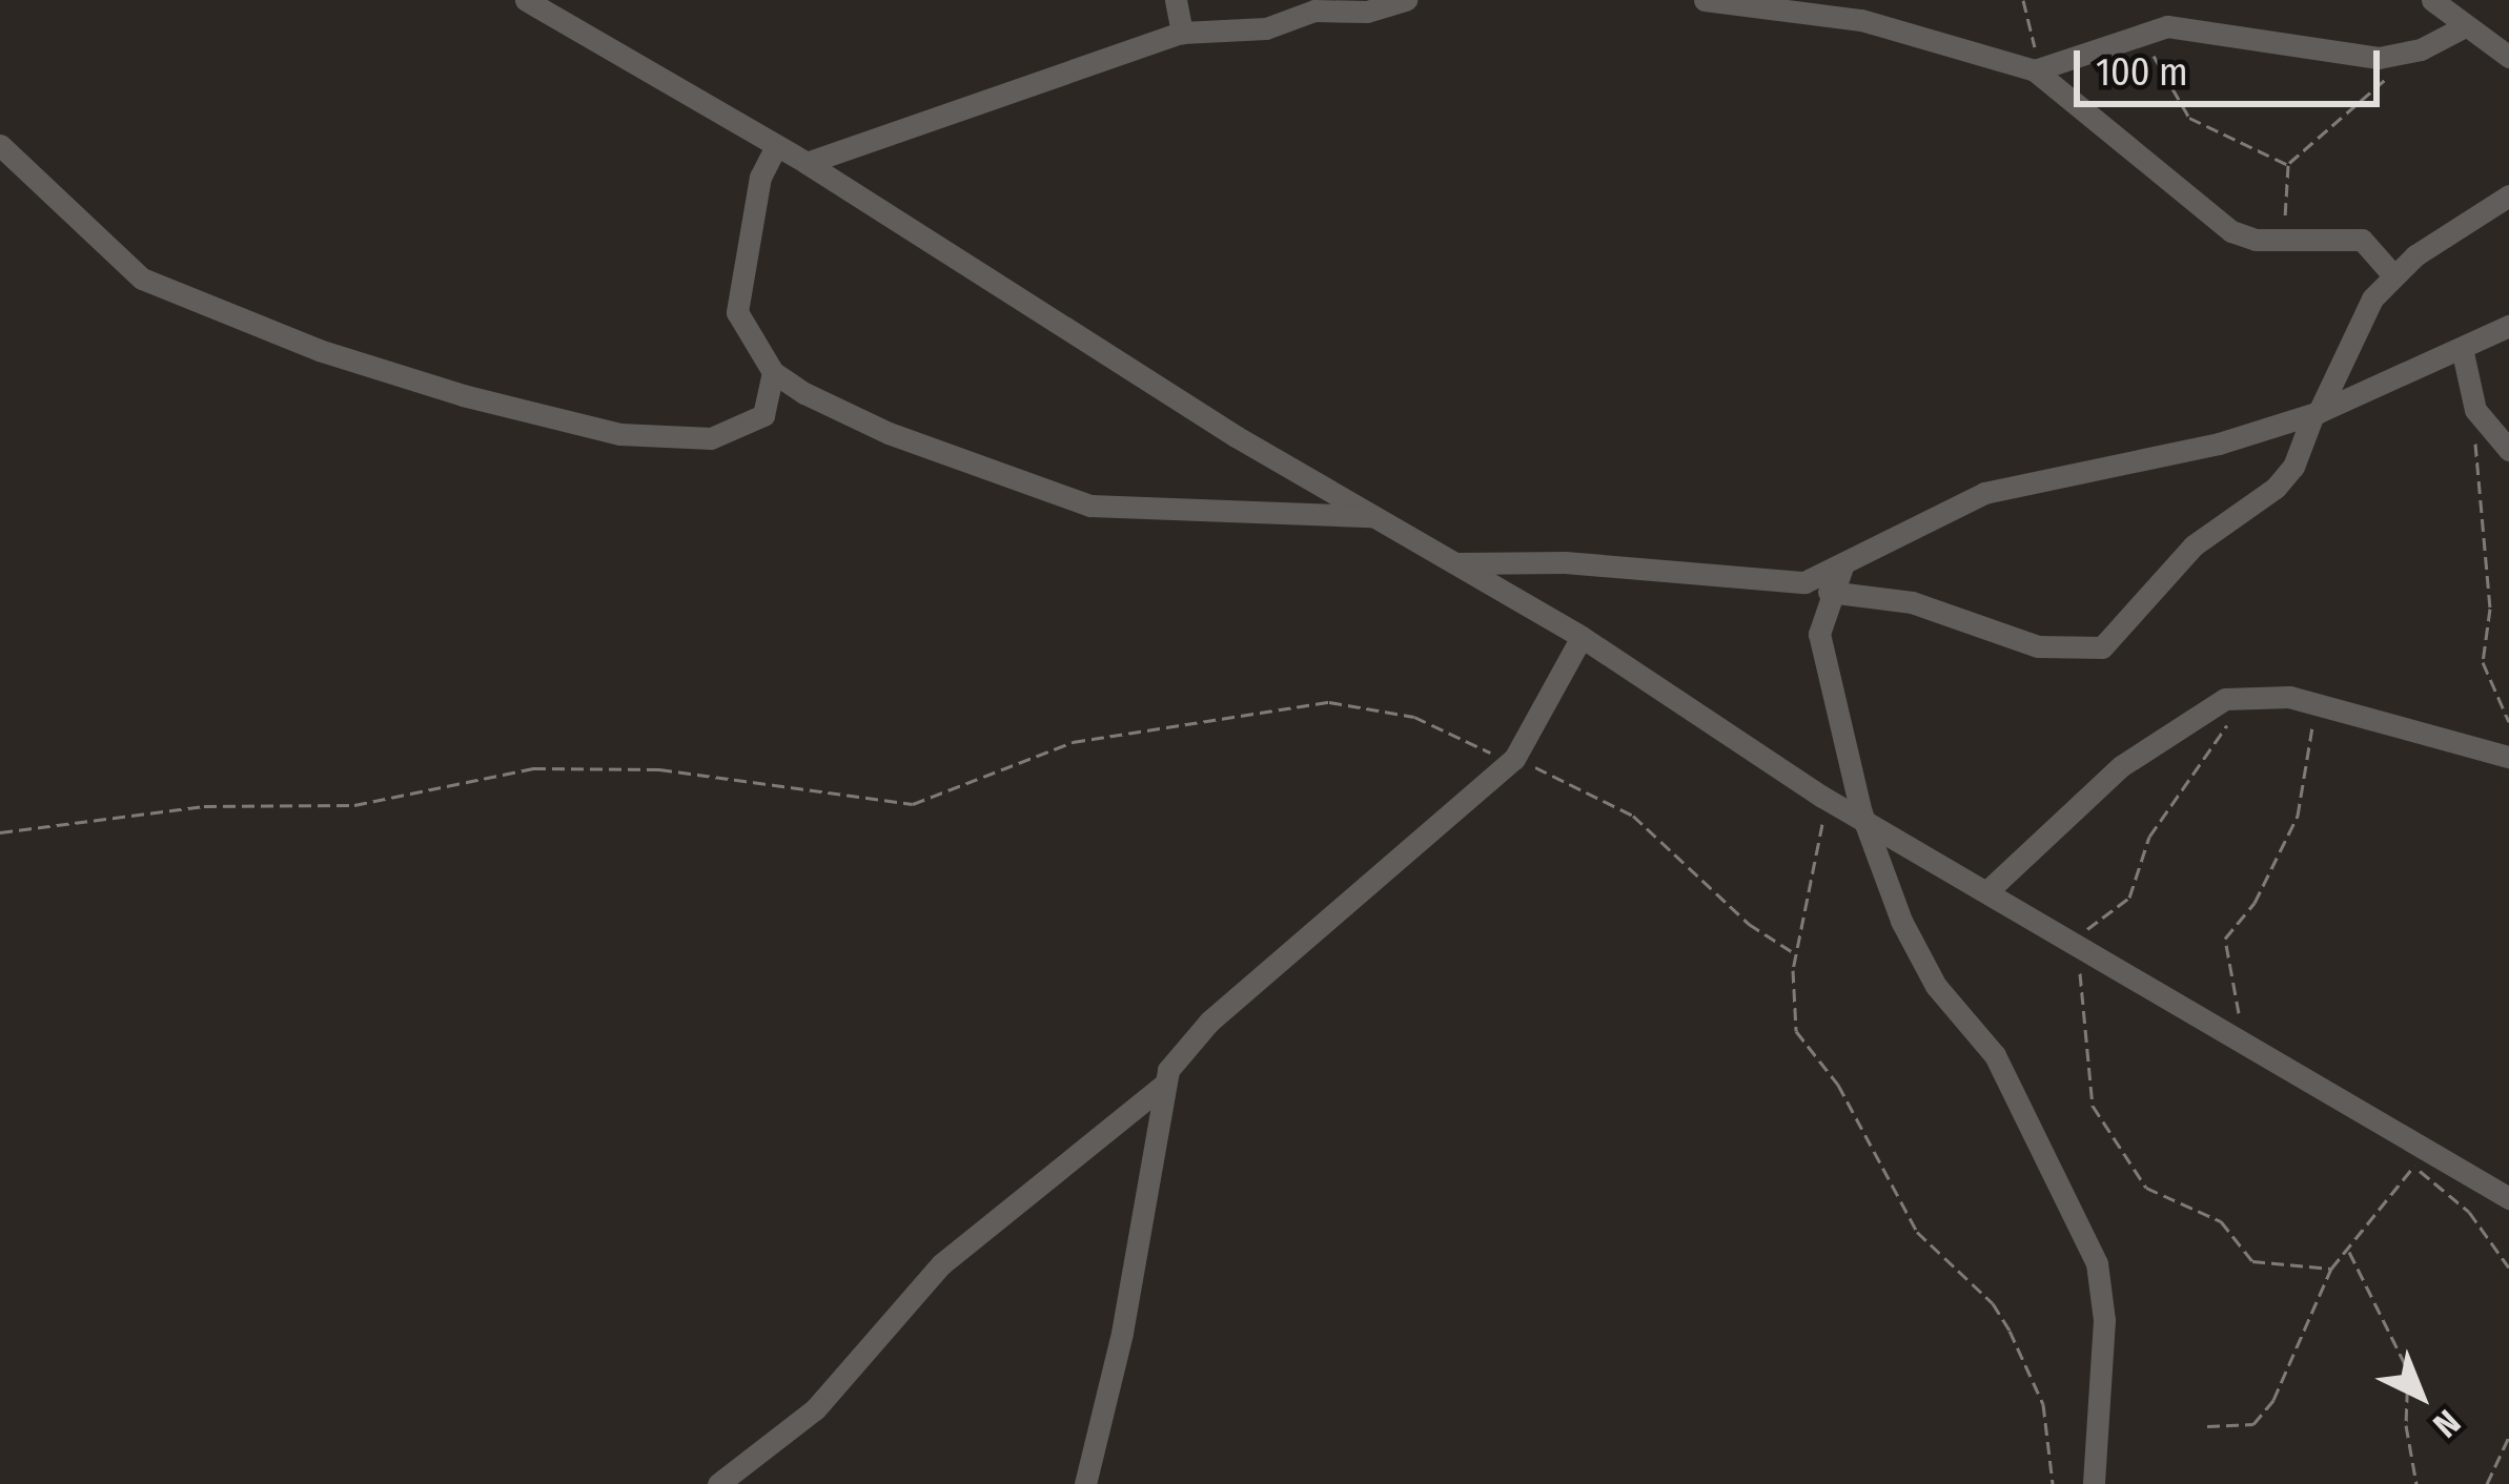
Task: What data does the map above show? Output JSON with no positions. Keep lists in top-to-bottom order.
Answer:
{
  "scale_bar": "100 m",
  "north": "bottom right"
}
